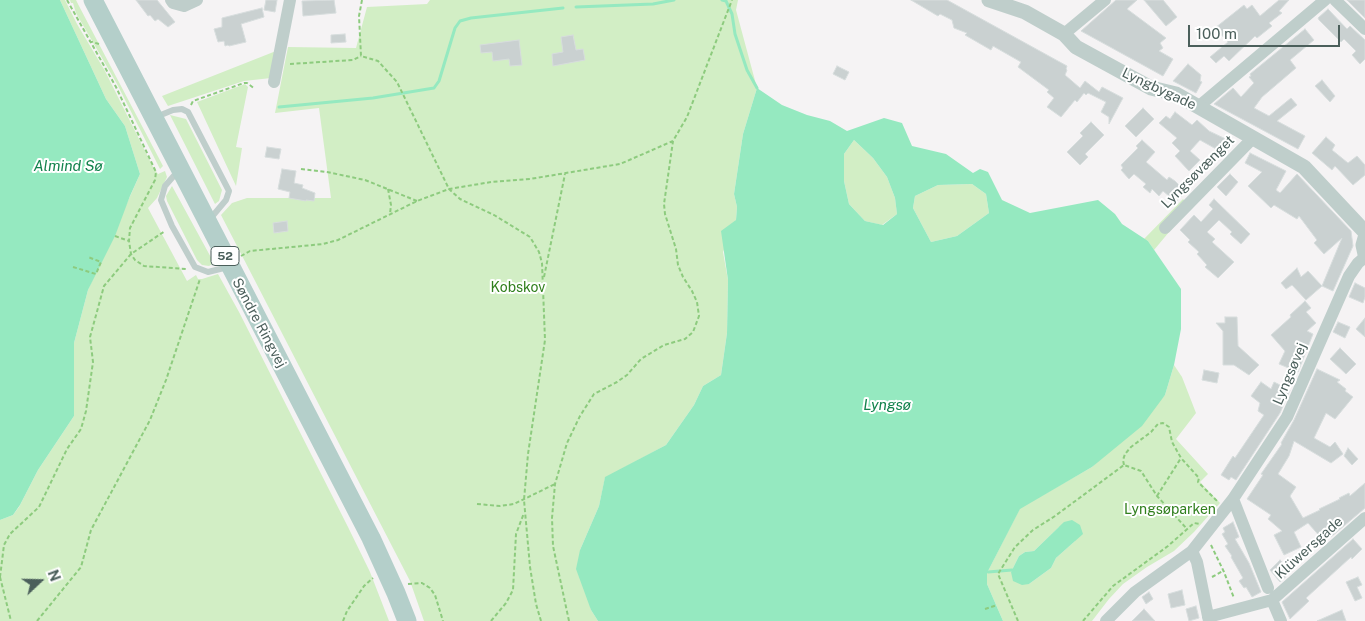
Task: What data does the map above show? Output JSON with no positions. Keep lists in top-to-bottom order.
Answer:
{
  "streets": {
    "main road": ["52", "Søndre Ringvej"],
    "street": [
      "Lyngbygade",
      "Lyngsøvænget",
      "Lyngsøvej",
      "Klüwersgade"
    ]
  },
  "crossings": [
    ["Lyngbygade", "Lyngsøvænget"]
  ],
  "water": ["Almind Sø", "Lyngsø"],
  "parks": ["Kobskov", "Lyngsøparken"],
  "scale_bar": "100 m",
  "north": "right"
}
